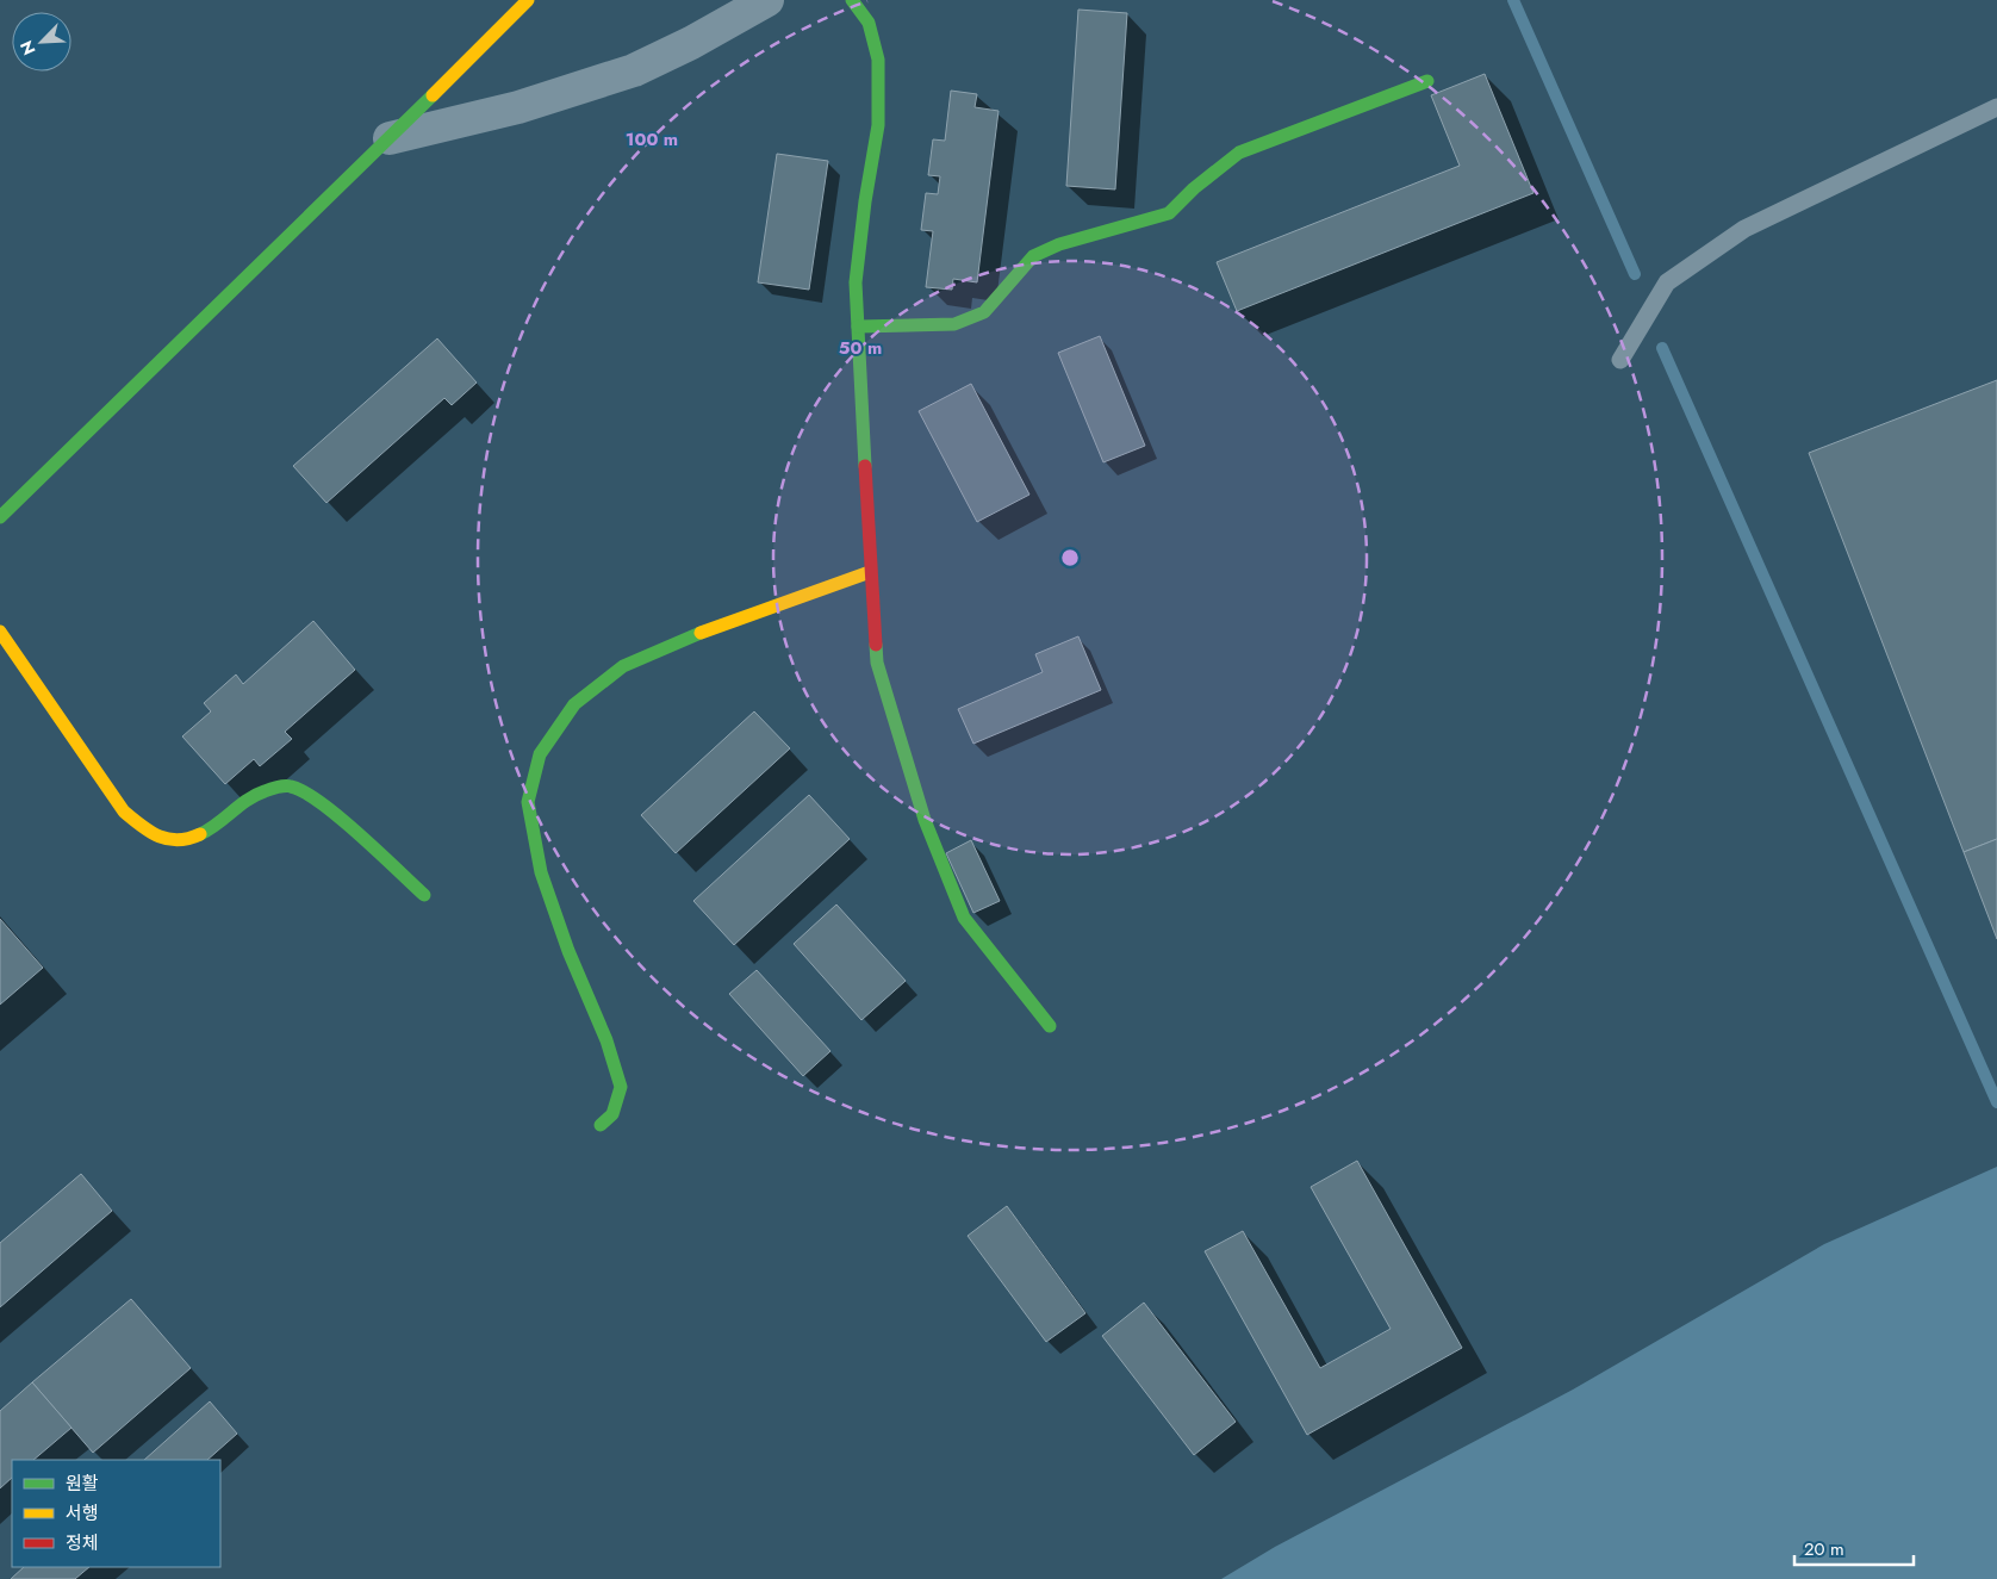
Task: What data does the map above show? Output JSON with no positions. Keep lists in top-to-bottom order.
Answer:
{
  "legend": ["원활", "서행", "정체"],
  "scale_bar": "20 m",
  "north": "bottom left",
  "rings": ["100 m", "50 m"]
}
